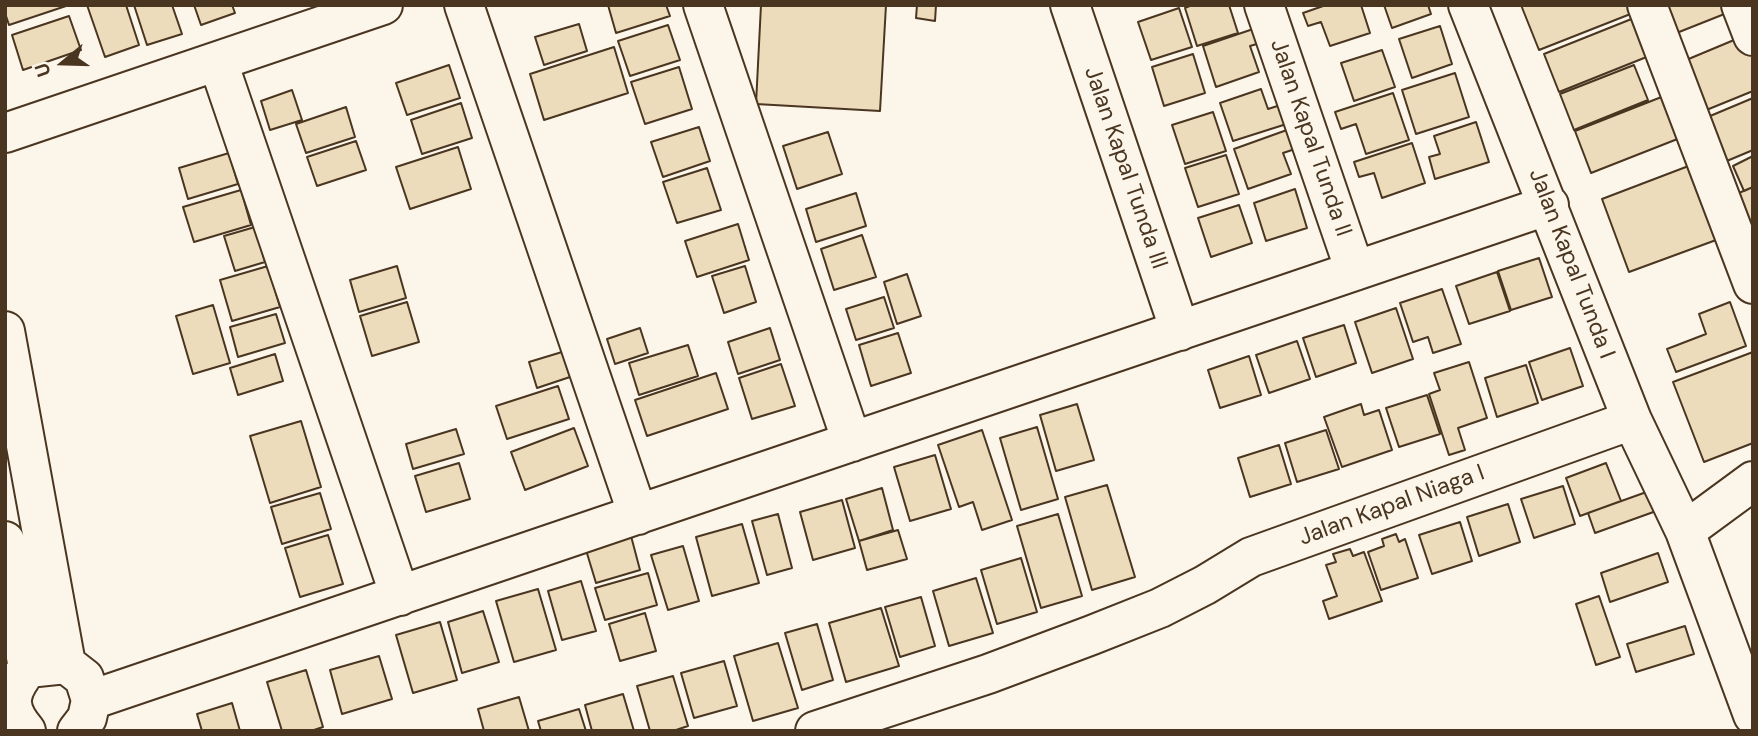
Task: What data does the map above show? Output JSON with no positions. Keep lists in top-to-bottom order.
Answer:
{
  "streets": {
    "street": [
      "Jalan Kapal Tunda II",
      "Jalan Kapal Tunda III",
      "Jalan Kapal Tunda I",
      "Jalan Kapal Niaga I"
    ]
  },
  "crossings": [
    ["Jalan Kapal Tunda I", "Jalan Kapal Niaga I"]
  ],
  "north": "left"
}
